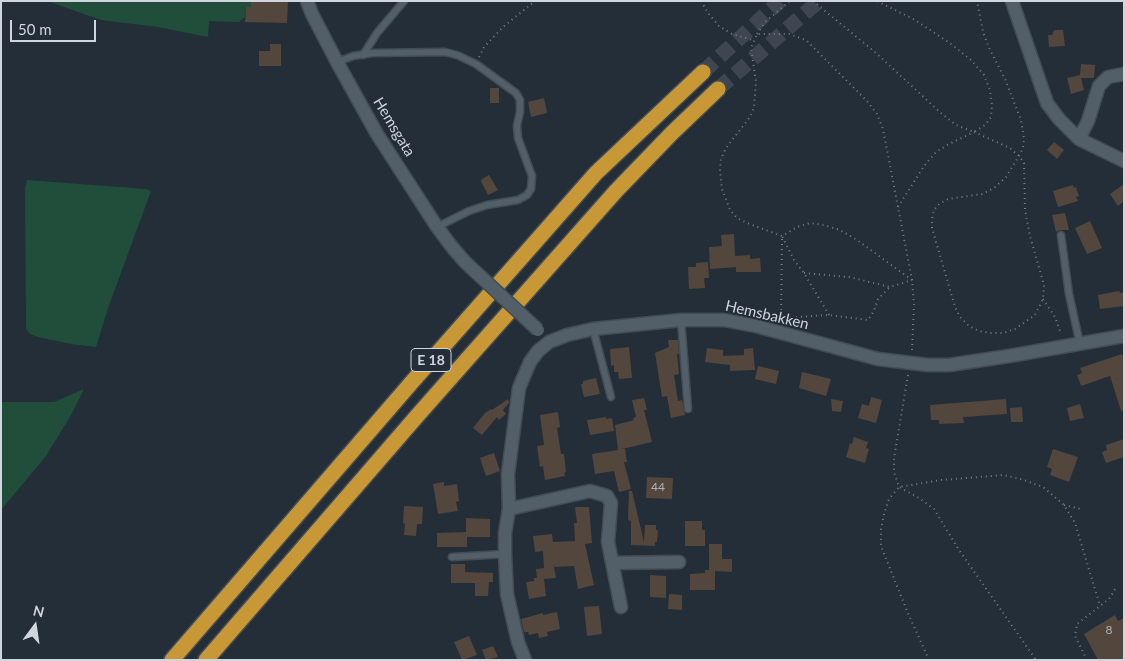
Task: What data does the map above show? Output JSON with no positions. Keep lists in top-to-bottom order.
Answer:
{
  "streets": {
    "highway": ["E 18"],
    "street": ["Hemsgata", "Hemsbakken"]
  },
  "crossings": [
    ["Hemsgata", "Hemsbakken"]
  ],
  "house_numbers": ["44", "8"],
  "scale_bar": "50 m",
  "north": "top"
}
